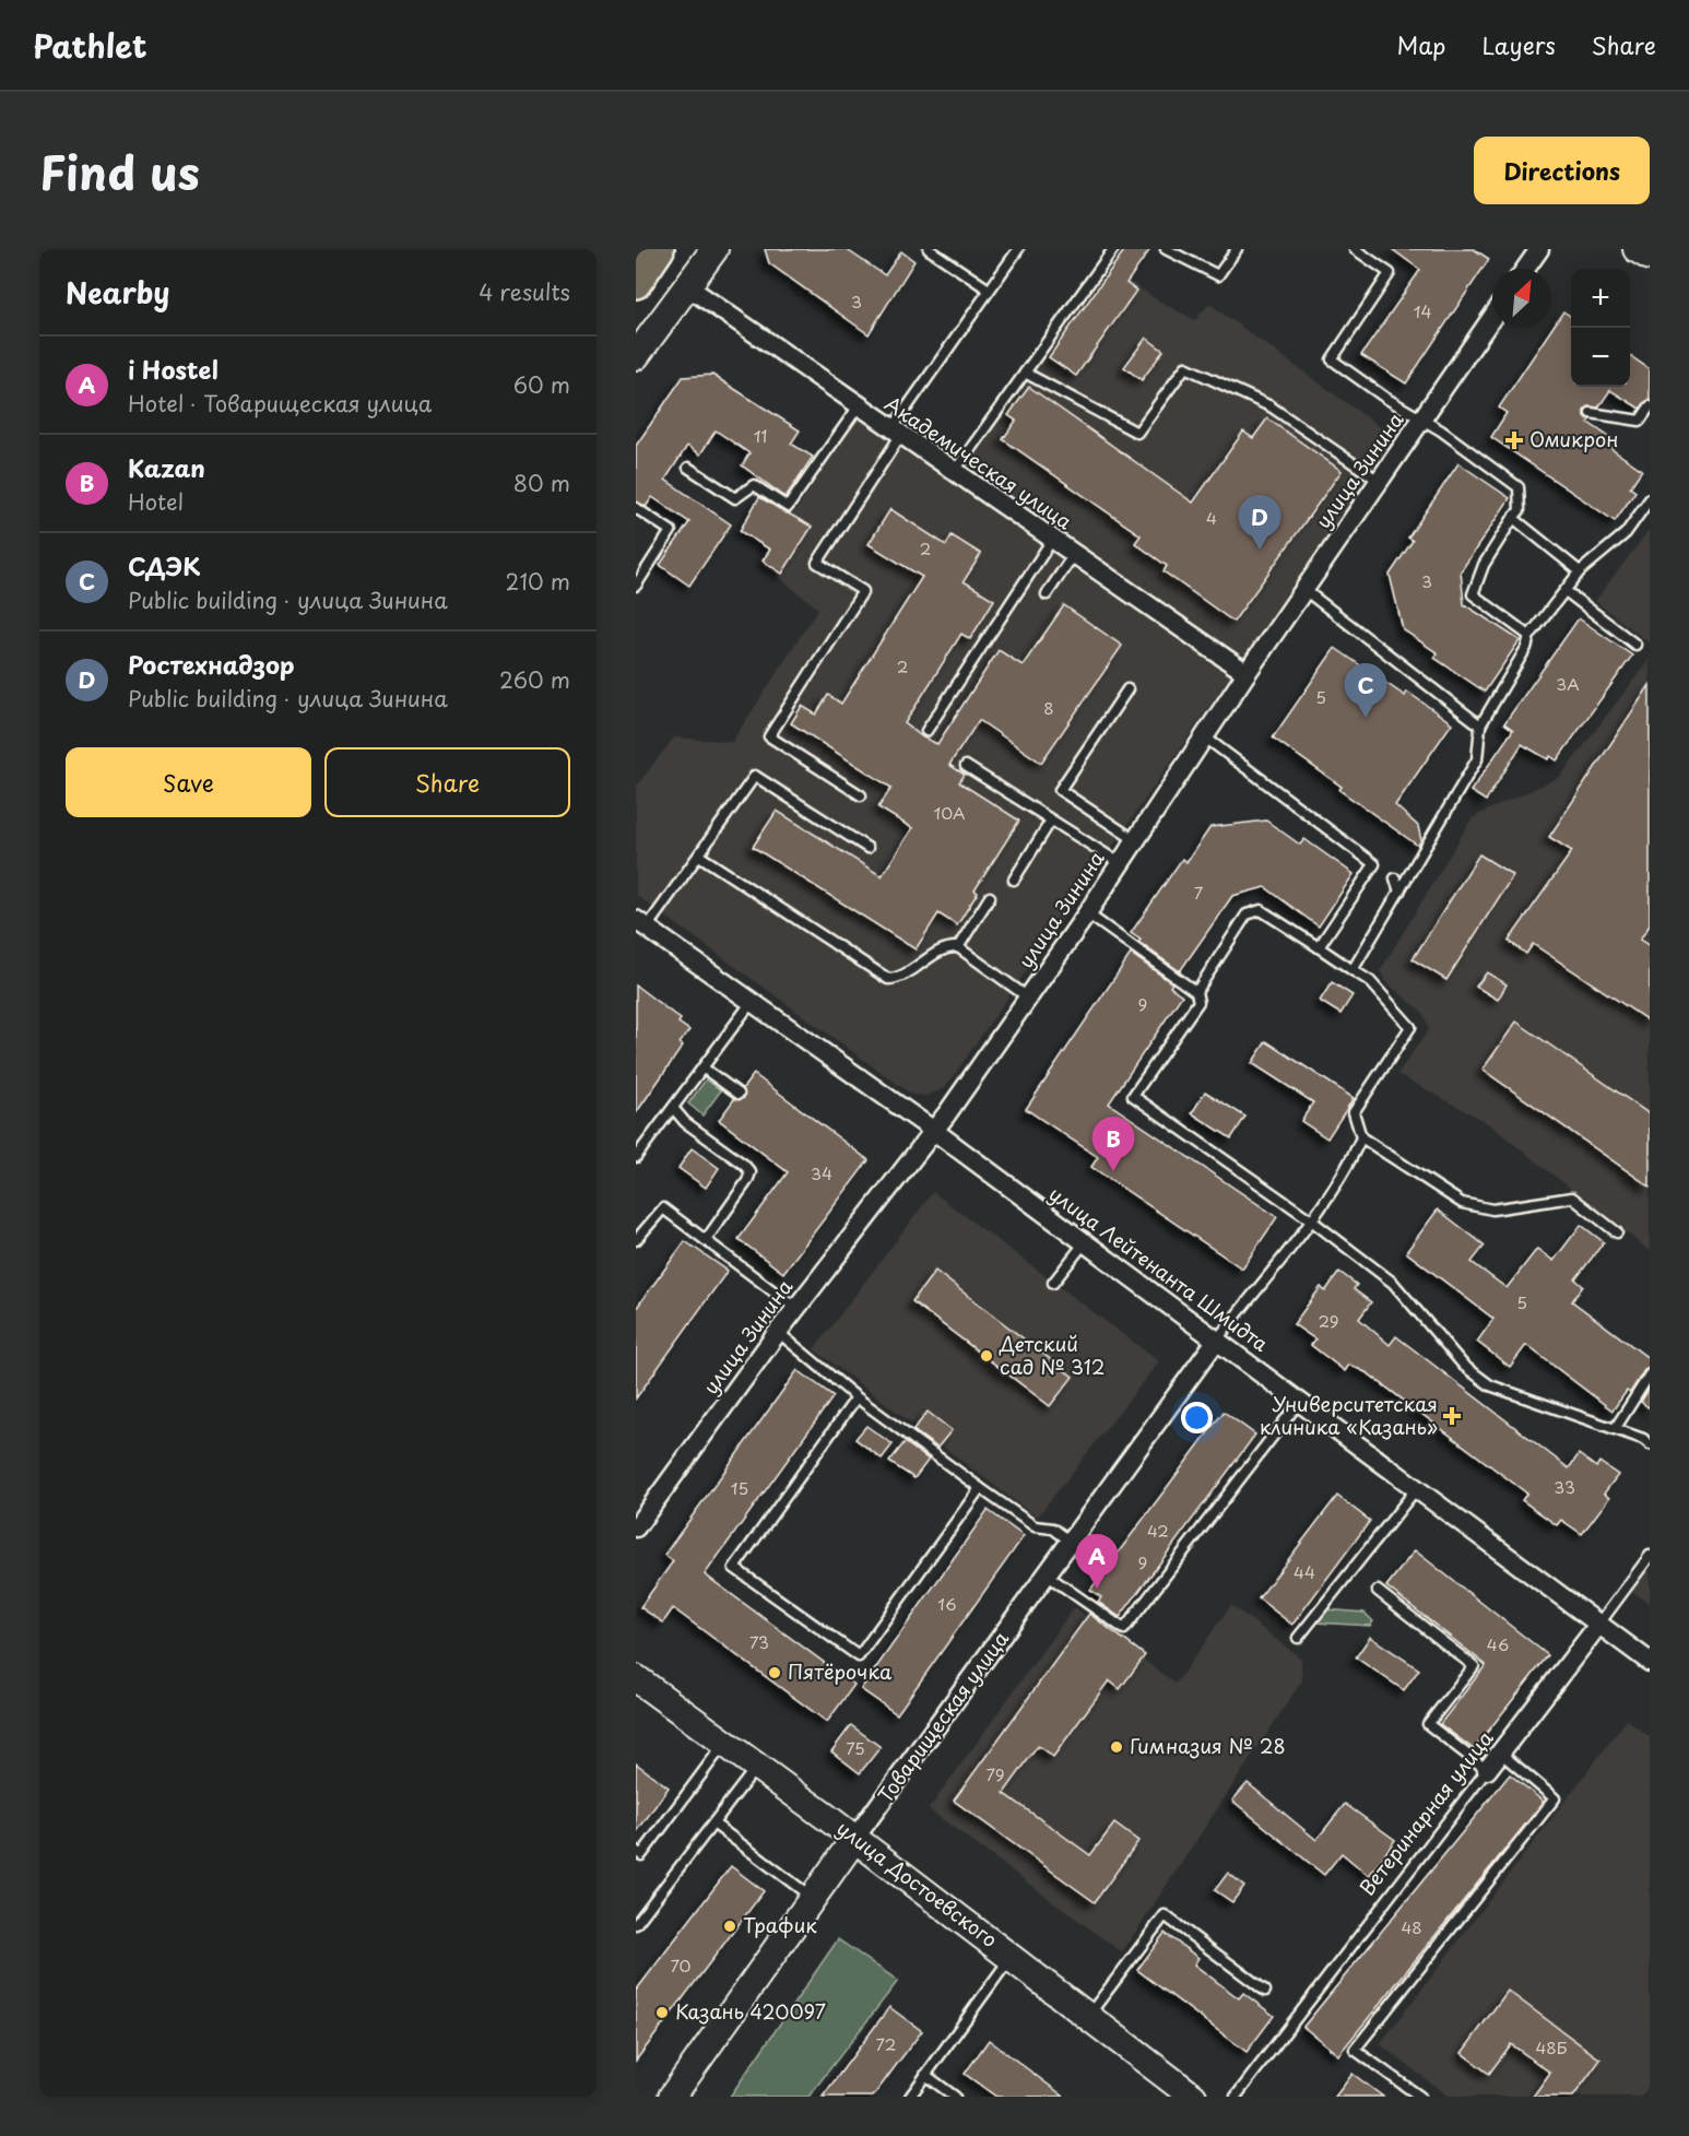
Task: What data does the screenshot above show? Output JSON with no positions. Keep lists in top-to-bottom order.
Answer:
{
  "streets": {
    "main road": ["Товарищеская улица", "улица Достоевского"],
    "street": [
      "Академическая улица",
      "улица Зинина",
      "улица Лейтенанта Шмидта",
      "Ветеринарная улица"
    ]
  },
  "crossings": [
    ["Академическая улица", "улица Зинина"],
    ["улица Зинина", "улица Лейтенанта Шмидта"],
    ["улица Лейтенанта Шмидта", "Товарищеская улица"],
    ["улица Лейтенанта Шмидта", "Ветеринарная улица"],
    ["Товарищеская улица", "улица Достоевского"]
  ],
  "places": {
    "health": ["Омикрон", "Университетская клиника «Казань»"],
    "other": [
      "Детский сад № 312",
      "Пятёрочка",
      "Гимназия № 28",
      "Трафик",
      "Казань 420097"
    ]
  },
  "house_numbers": [
    "3",
    "14",
    "11",
    "4",
    "2",
    "3",
    "2",
    "3А",
    "5",
    "8",
    "10А",
    "7",
    "9",
    "34",
    "5",
    "29",
    "33",
    "15",
    "42",
    "9",
    "44",
    "16",
    "73",
    "46",
    "75",
    "79",
    "48",
    "70",
    "72",
    "48Б"
  ],
  "north": "top right",
  "page": {
    "header": "Pathlet",
    "nav": ["Map", "Layers", "Share"],
    "title": "Find us",
    "buttons": [
      "Directions",
      ["Save", "Share"]
    ],
    "heading": ["Nearby", "4 results"],
    "map_buttons": ["+", "−"],
    "list": [
      {
        "mark": "A",
        "name": "i Hostel",
        "note": "Hotel · Товарищеская улица",
        "value": "60 m"
      },
      {
        "mark": "B",
        "name": "Kazan",
        "note": "Hotel",
        "value": "80 m"
      },
      {
        "mark": "C",
        "name": "СДЭК",
        "note": "Public building · улица Зинина",
        "value": "210 m"
      },
      {
        "mark": "D",
        "name": "Ростехнадзор",
        "note": "Public building · улица Зинина",
        "value": "260 m"
      }
    ],
    "pins": [
      "D",
      "C",
      "B",
      "A"
    ]
  }
}
